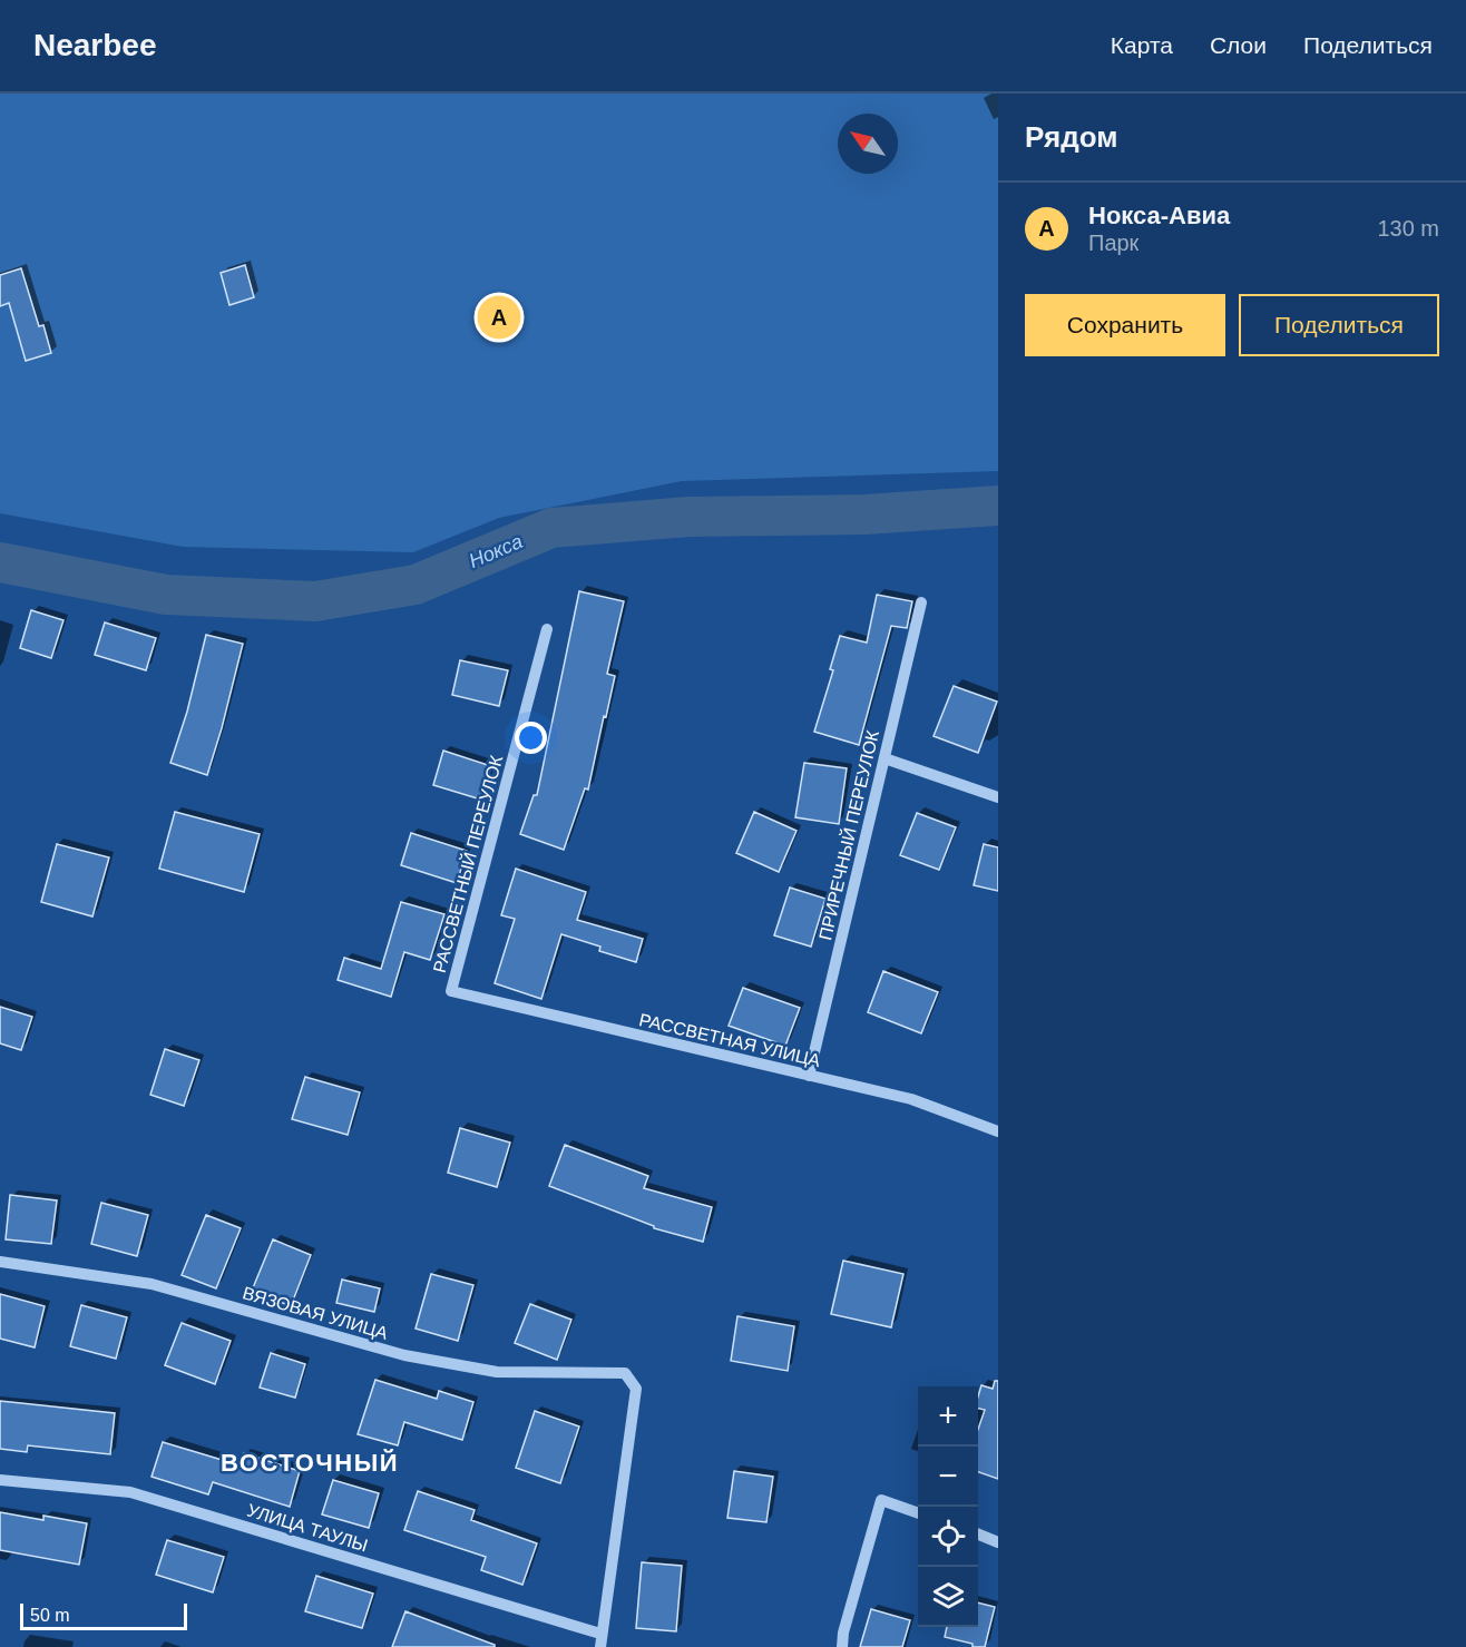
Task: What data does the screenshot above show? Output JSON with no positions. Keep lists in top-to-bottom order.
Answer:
{
  "streets": {
    "street": [
      "ПРИРЕЧНЫЙ ПЕРЕУЛОК",
      "РАССВЕТНЫЙ ПЕРЕУЛОК",
      "РАССВЕТНАЯ УЛИЦА",
      "ВЯЗОВАЯ УЛИЦА",
      "УЛИЦА ТАУЛЫ"
    ]
  },
  "crossings": [
    ["ПРИРЕЧНЫЙ ПЕРЕУЛОК", "РАССВЕТНАЯ УЛИЦА"],
    ["РАССВЕТНЫЙ ПЕРЕУЛОК", "РАССВЕТНАЯ УЛИЦА"],
    ["ВЯЗОВАЯ УЛИЦА", "УЛИЦА ТАУЛЫ"]
  ],
  "districts": ["ВОСТОЧНЫЙ"],
  "water": ["Нокса"],
  "scale_bar": "50 m",
  "north": "top left",
  "page": {
    "header": "Nearbee",
    "nav": ["Карта", "Слои", "Поделиться"],
    "heading": "Рядом",
    "list": [
      {
        "mark": "A",
        "name": "Нокса-Авиа",
        "note": "Парк",
        "value": "130 m"
      }
    ],
    "buttons": ["Сохранить", "Поделиться"],
    "pins": "A",
    "map_buttons": ["+", "−"],
    "scale": "50 m"
  }
}
